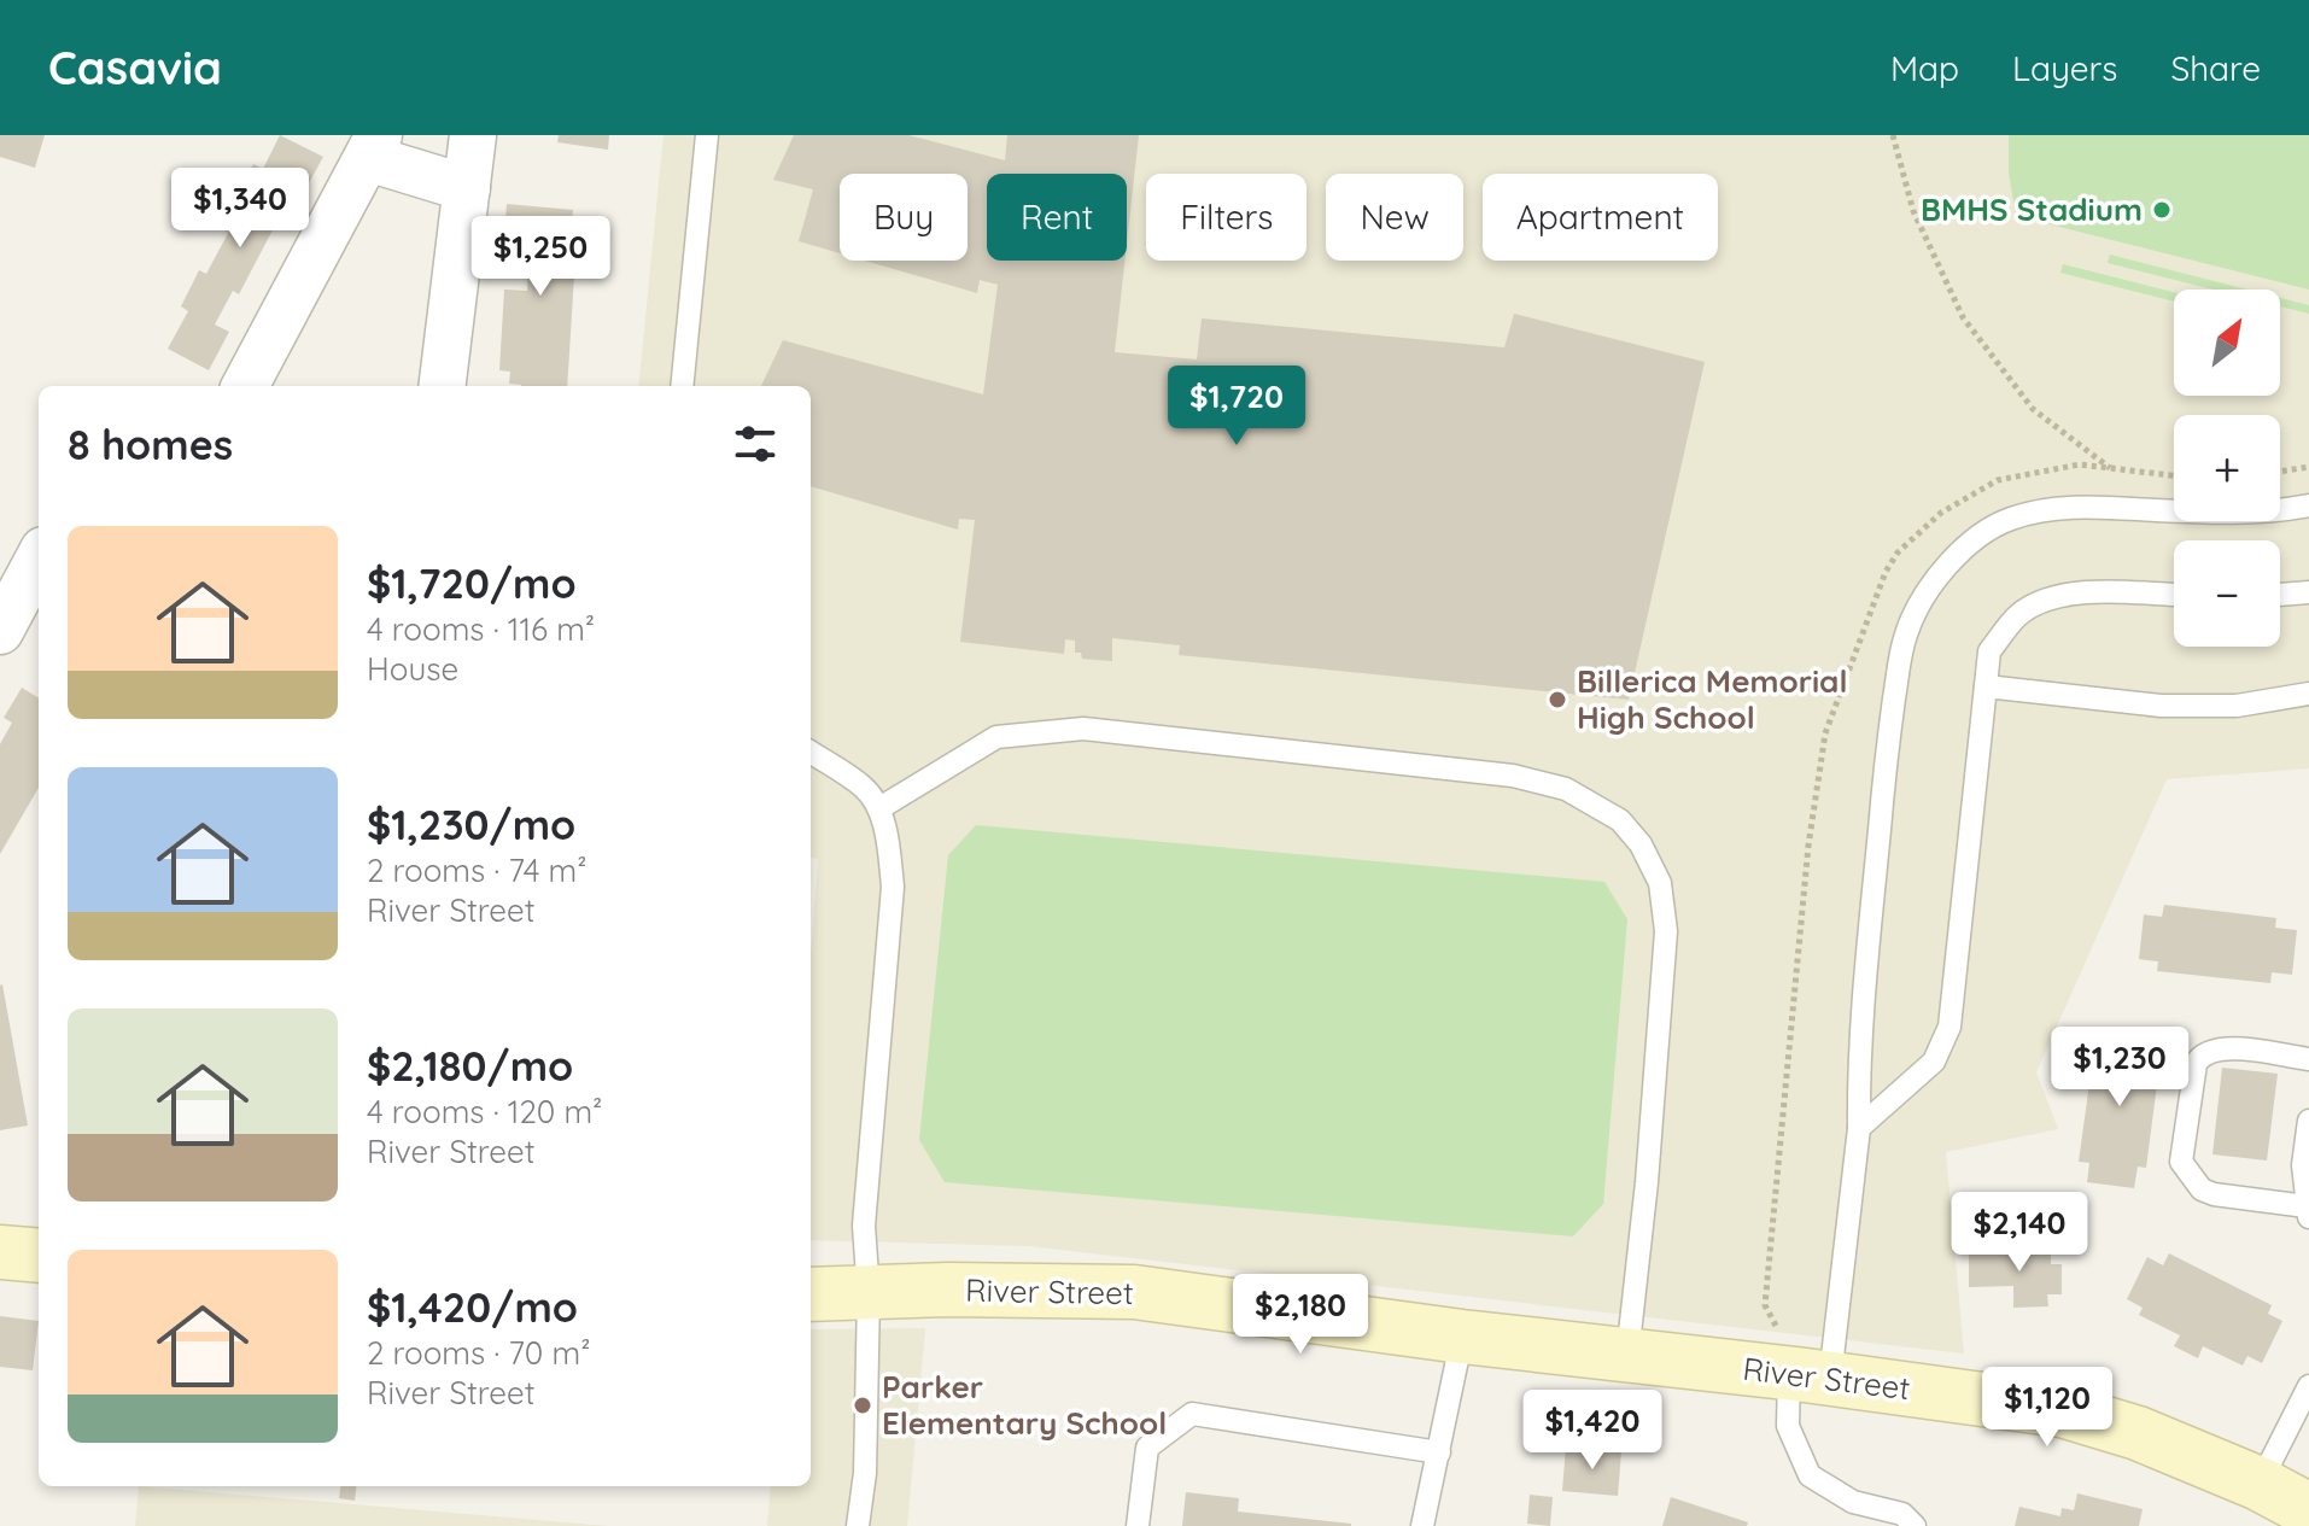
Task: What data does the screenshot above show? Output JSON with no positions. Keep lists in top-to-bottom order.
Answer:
{
  "streets": {
    "main road": ["River Street"]
  },
  "places": ["BMHS Stadium", "Billerica Memorial High School", "Parker Elementary School"],
  "north": "top right",
  "page": {
    "header": "Casavia",
    "nav": ["Map", "Layers", "Share"],
    "price": [
      "$1,340",
      "$1,250",
      "$1,720",
      "$1,230",
      "$2,140",
      "$2,180",
      "$1,120",
      "$1,420"
    ],
    "chip": [
      "Buy",
      "Rent",
      "Filters",
      "New",
      "Apartment"
    ],
    "map_buttons": ["+", "−"],
    "heading": "8 homes",
    "list": [
      {
        "name": "$1,720/mo",
        "note": "4 rooms · 116 m² · House"
      },
      {
        "name": "$1,230/mo",
        "note": "2 rooms · 74 m² · River Street"
      },
      {
        "name": "$2,180/mo",
        "note": "4 rooms · 120 m² · River Street"
      },
      {
        "name": "$1,420/mo",
        "note": "2 rooms · 70 m² · River Street"
      }
    ]
  }
}
